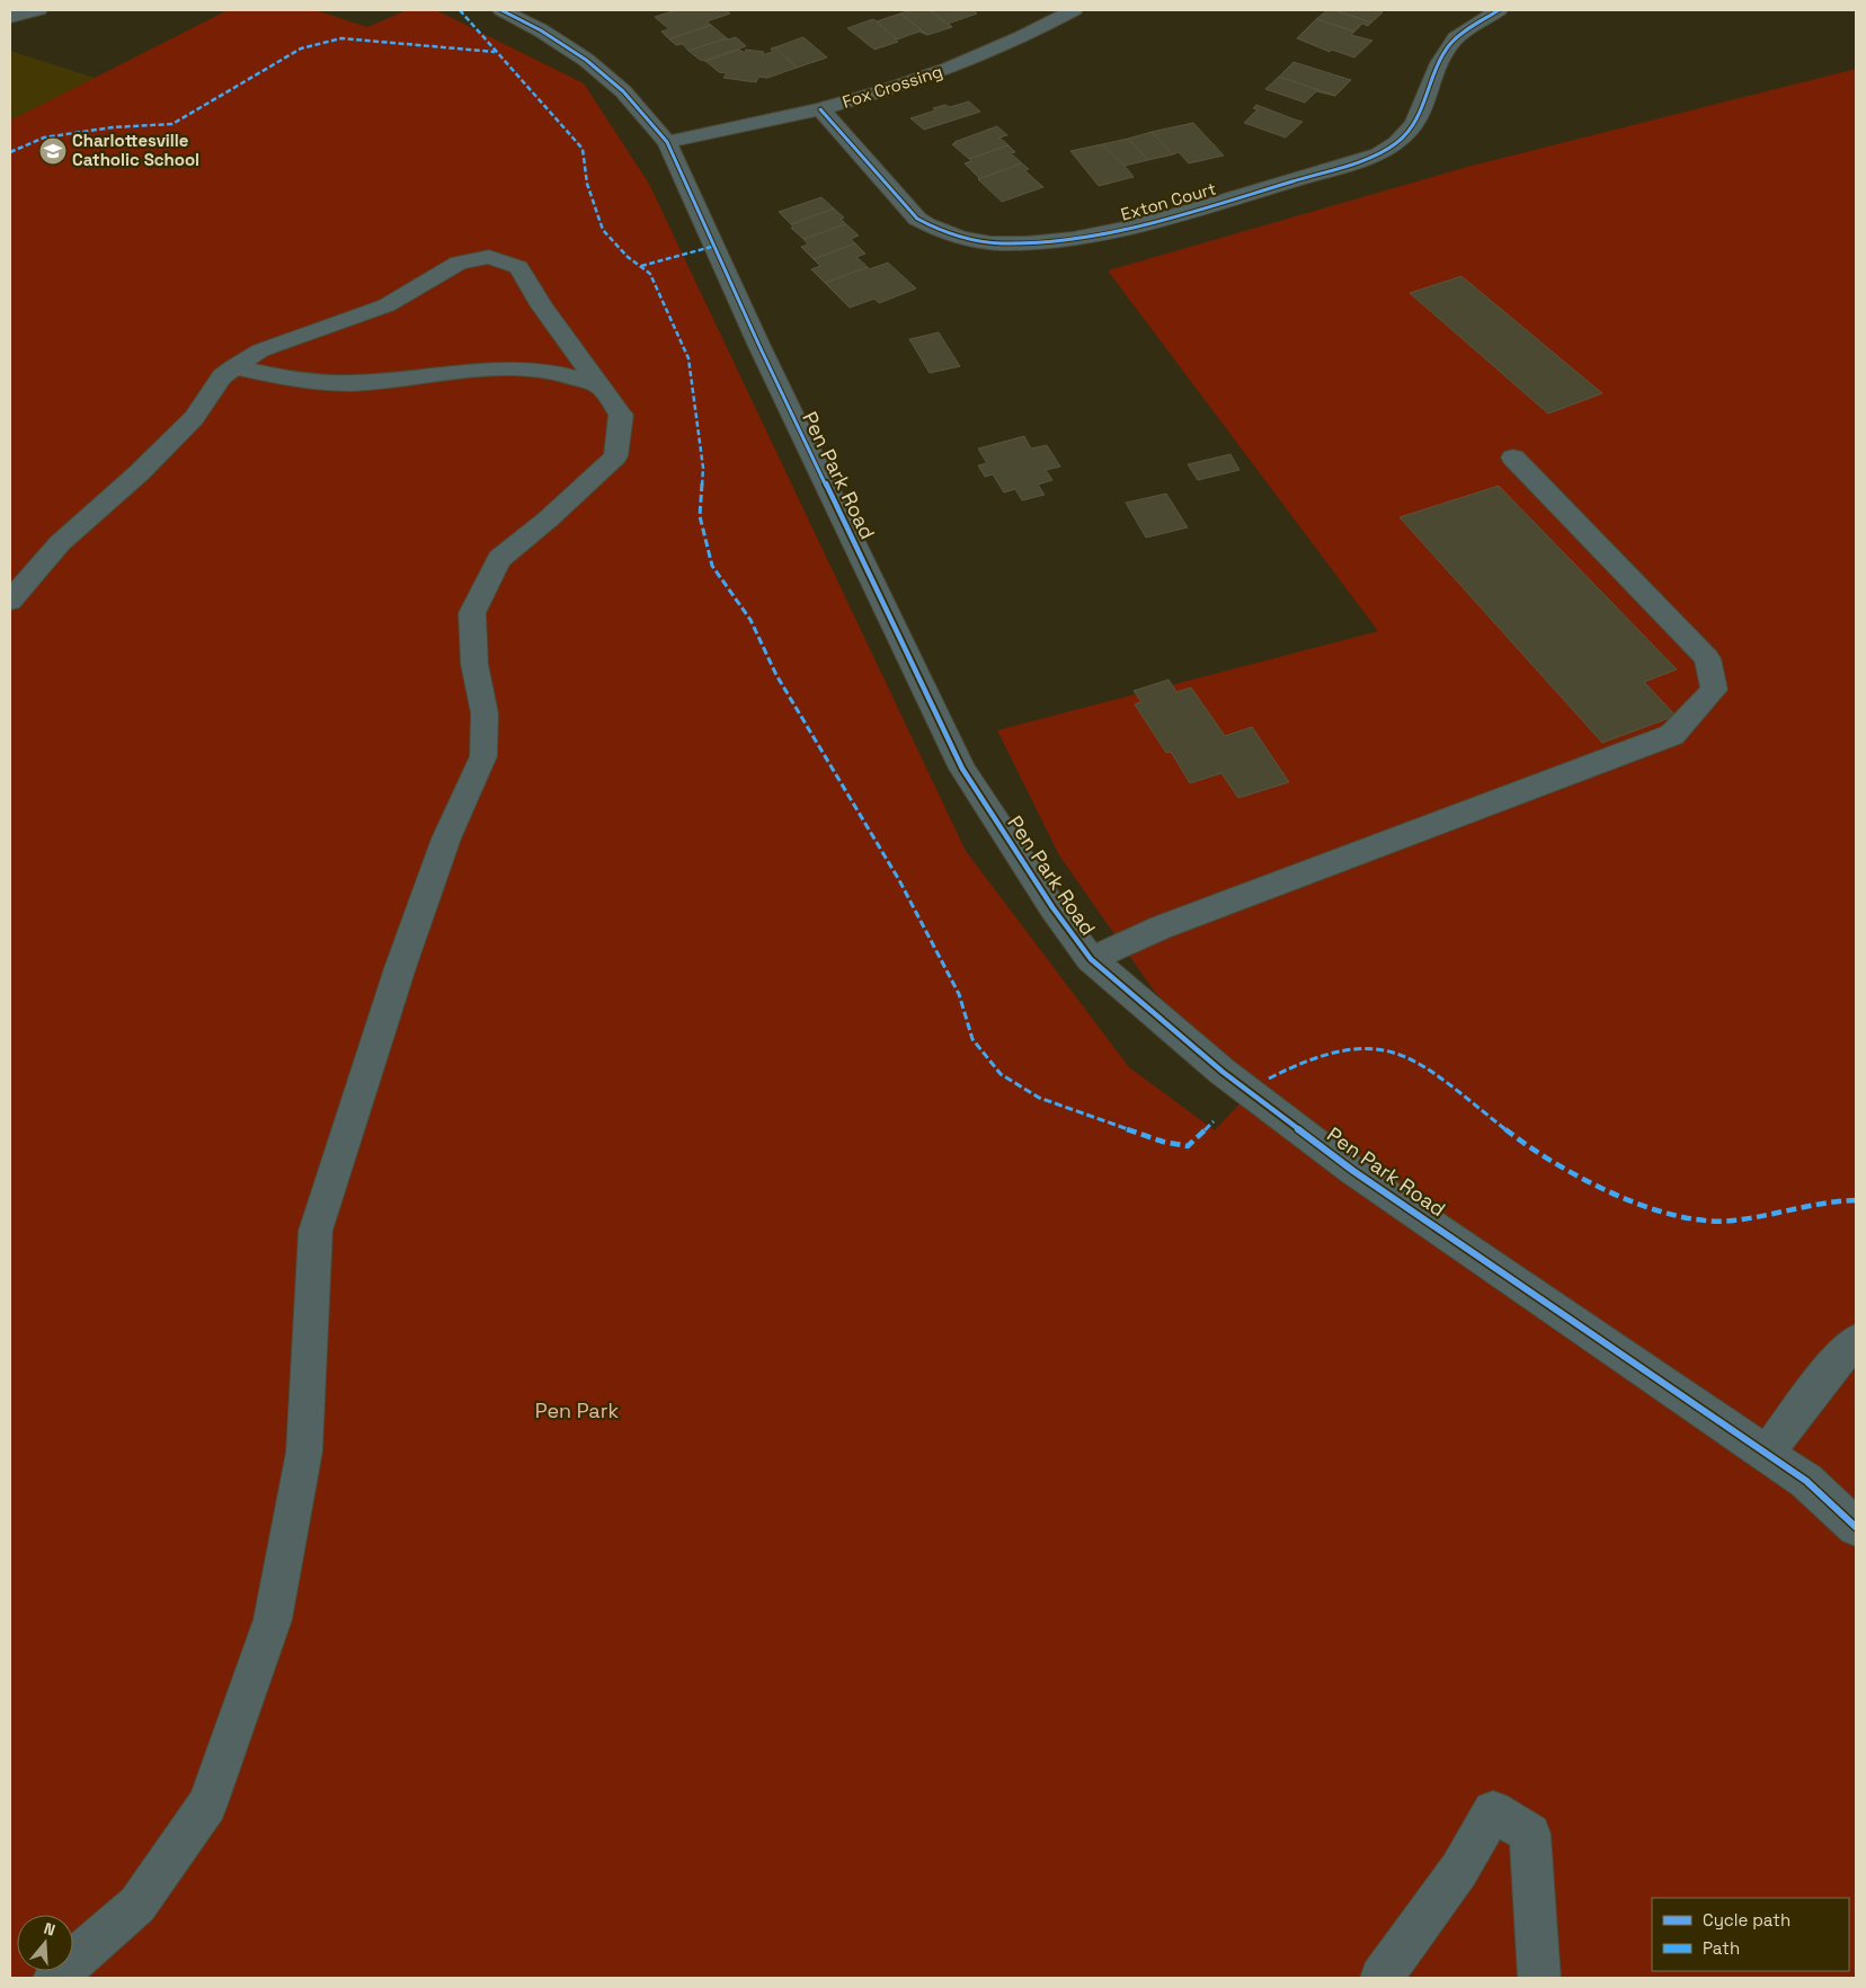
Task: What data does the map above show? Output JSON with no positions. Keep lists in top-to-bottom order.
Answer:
{
  "streets": {
    "street": ["Fox Crossing", "Exton Court", "Pen Park Road"]
  },
  "crossings": [
    ["Fox Crossing", "Exton Court"],
    ["Fox Crossing", "Pen Park Road"]
  ],
  "parks": ["Pen Park"],
  "places": {
    "school or university": ["Charlottesville Catholic School"]
  },
  "legend": ["Cycle path", "Path"],
  "north": "top"
}
